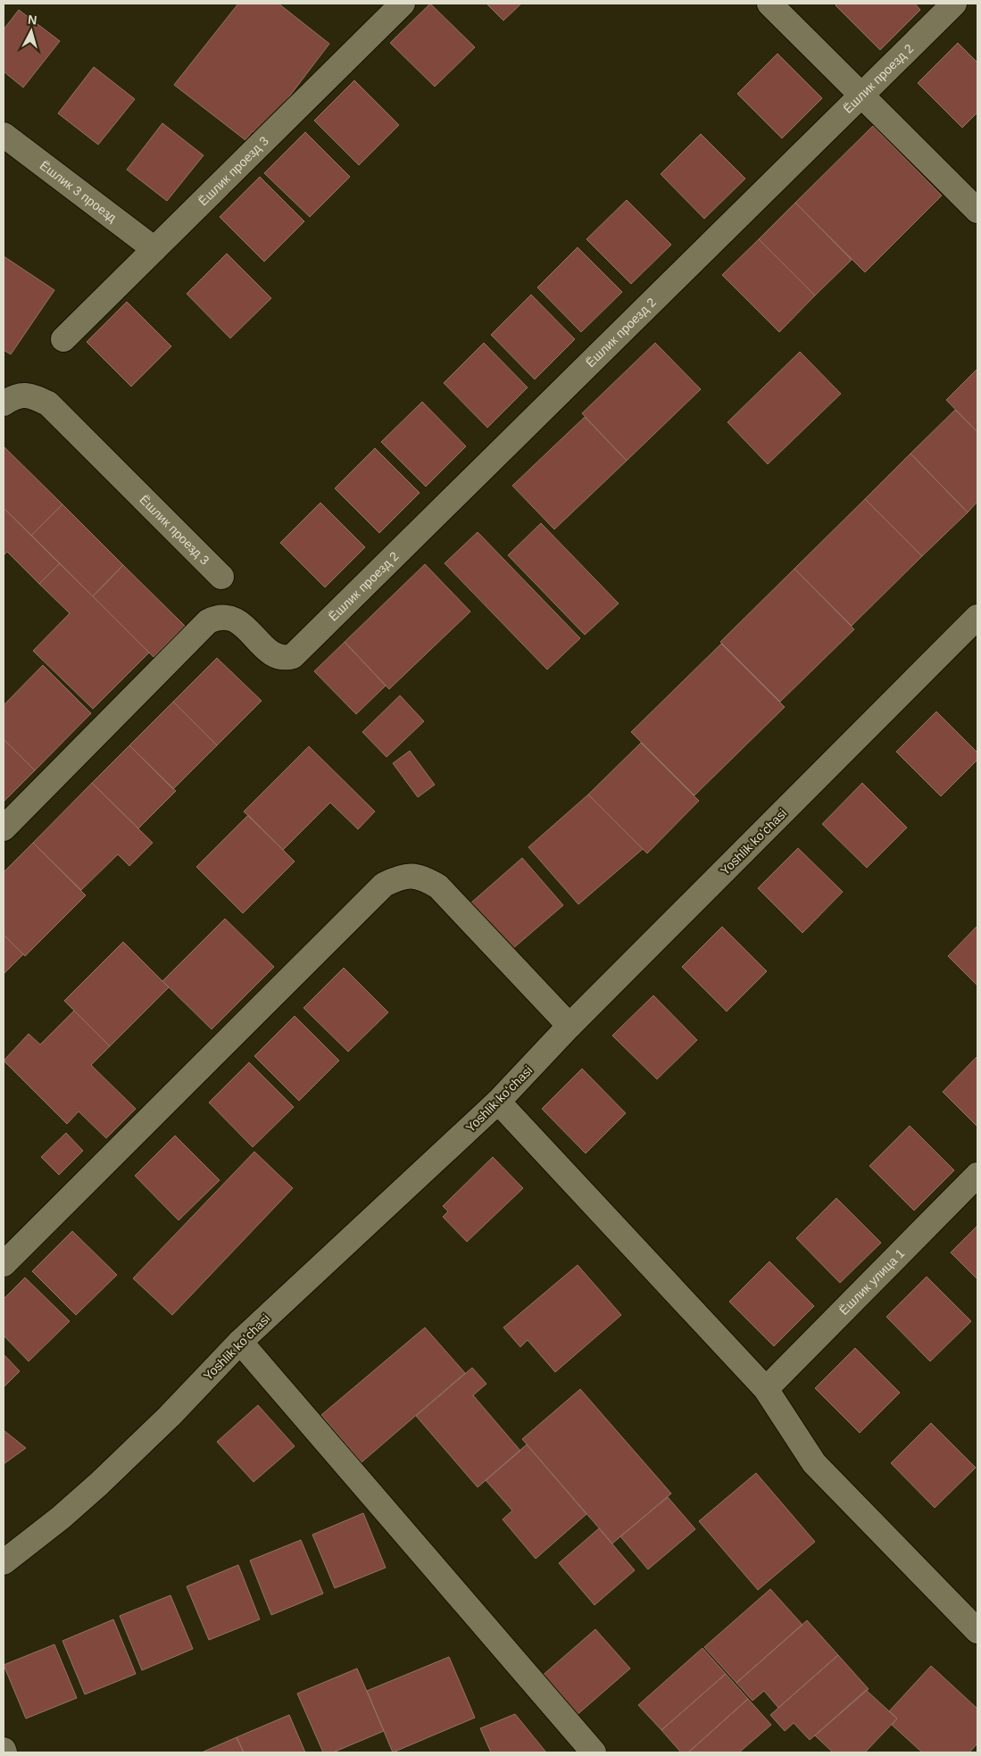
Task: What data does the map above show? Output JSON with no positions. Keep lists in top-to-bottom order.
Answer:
{
  "streets": {
    "street": [
      "Ёшлик проезд 2",
      "Ёшлик проезд 3",
      "Ёшлик 3 проезд",
      "Yoshlik koʻchasi",
      "Ёшлик улица 1"
    ]
  },
  "crossings": [
    ["Ёшлик проезд 3", "Ёшлик 3 проезд"]
  ],
  "north": "top"
}
